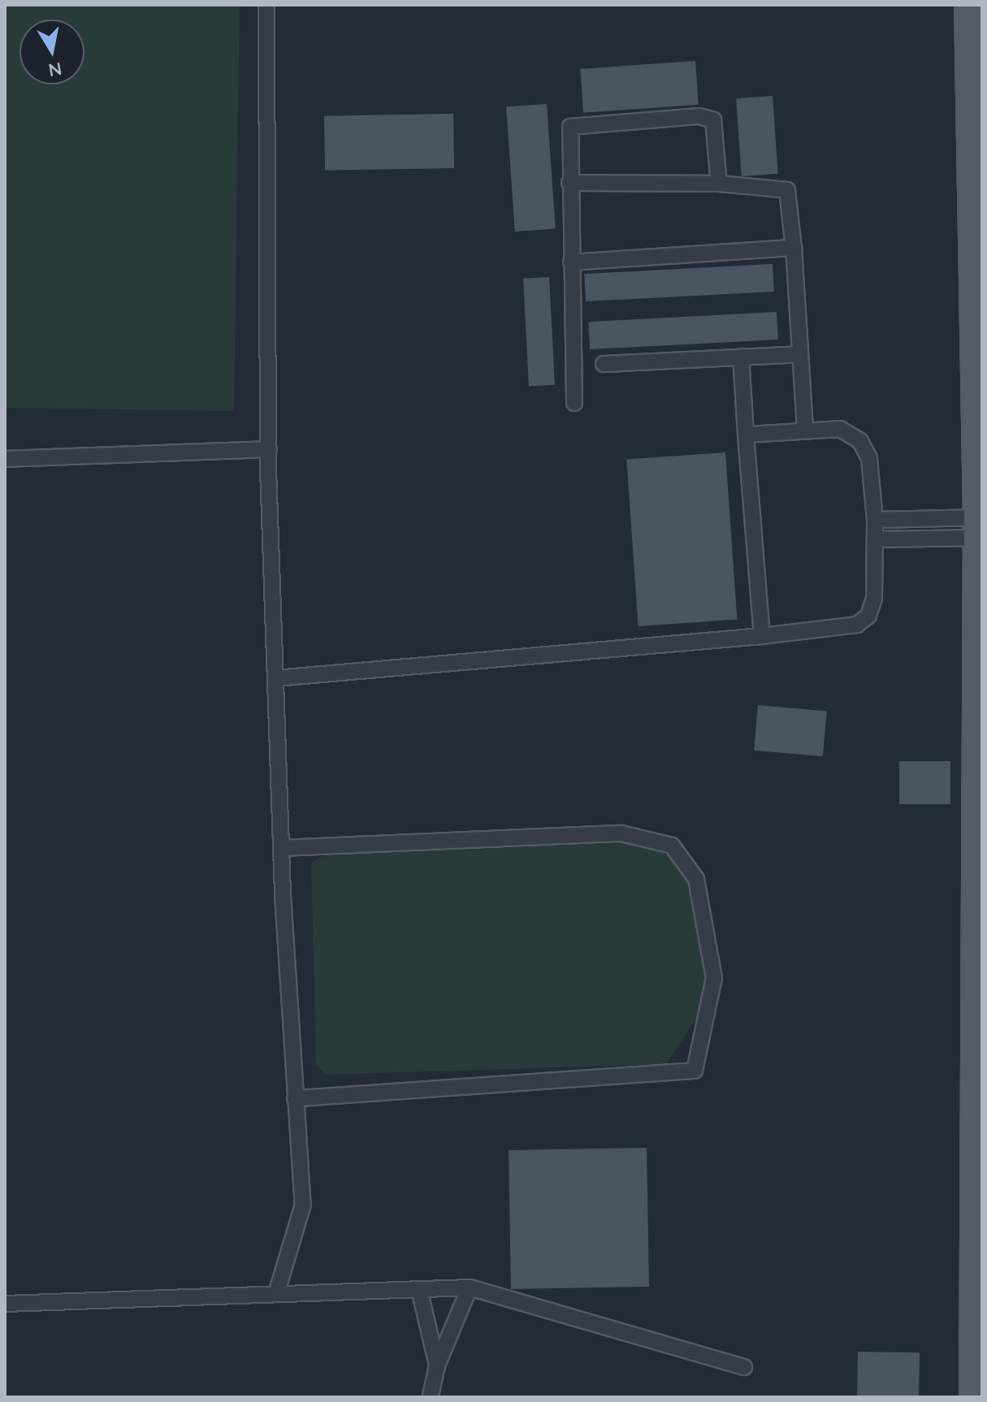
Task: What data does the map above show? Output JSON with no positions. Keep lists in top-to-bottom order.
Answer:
{
  "north": "bottom"
}
